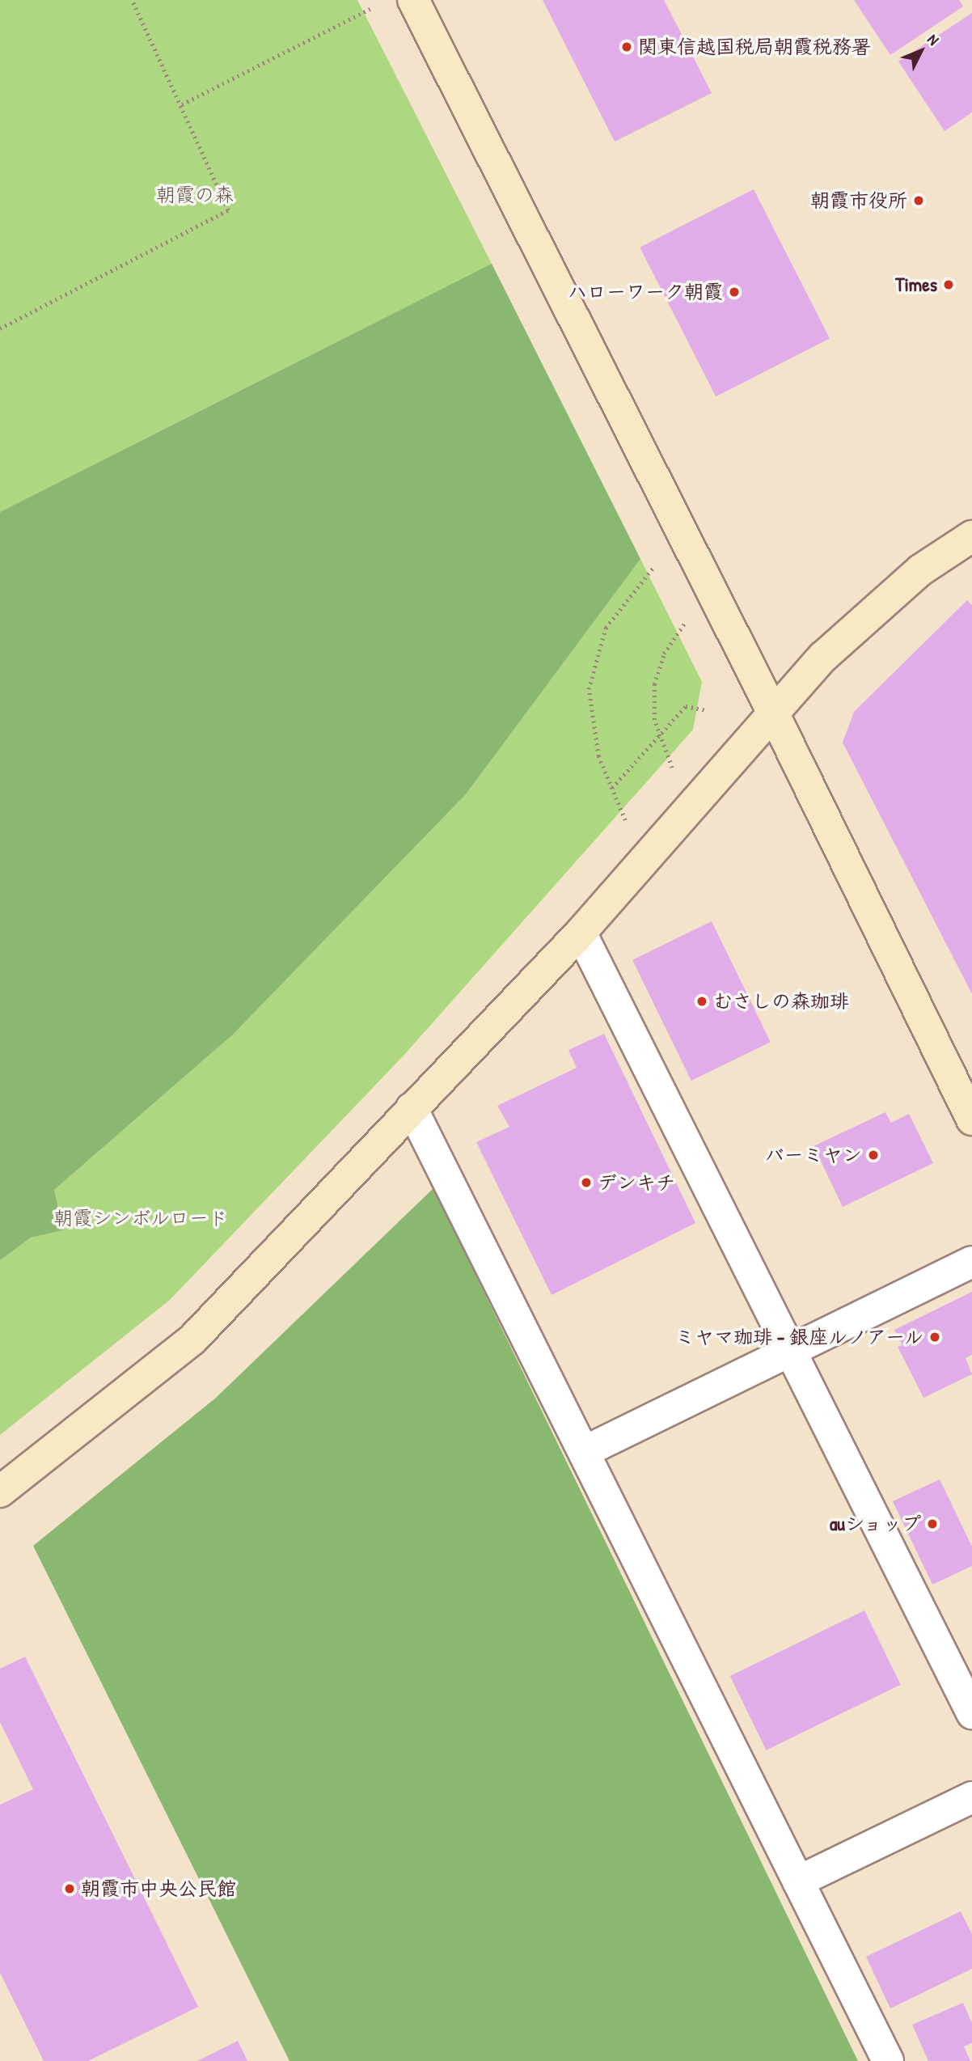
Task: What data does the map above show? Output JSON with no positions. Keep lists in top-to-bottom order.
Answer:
{
  "parks": ["朝霞の森", "朝霞シンボルロード"],
  "places": [
    "関東信越国税局朝霞税務署",
    "朝霞市役所",
    "Times",
    "ハローワーク朝霞",
    "むさしの森珈琲",
    "バーミヤン",
    "デンキチ",
    "ミヤマ珈琲 - 銀座ルノアール",
    "auショップ",
    "朝霞市中央公民館"
  ],
  "north": "top right"
}
